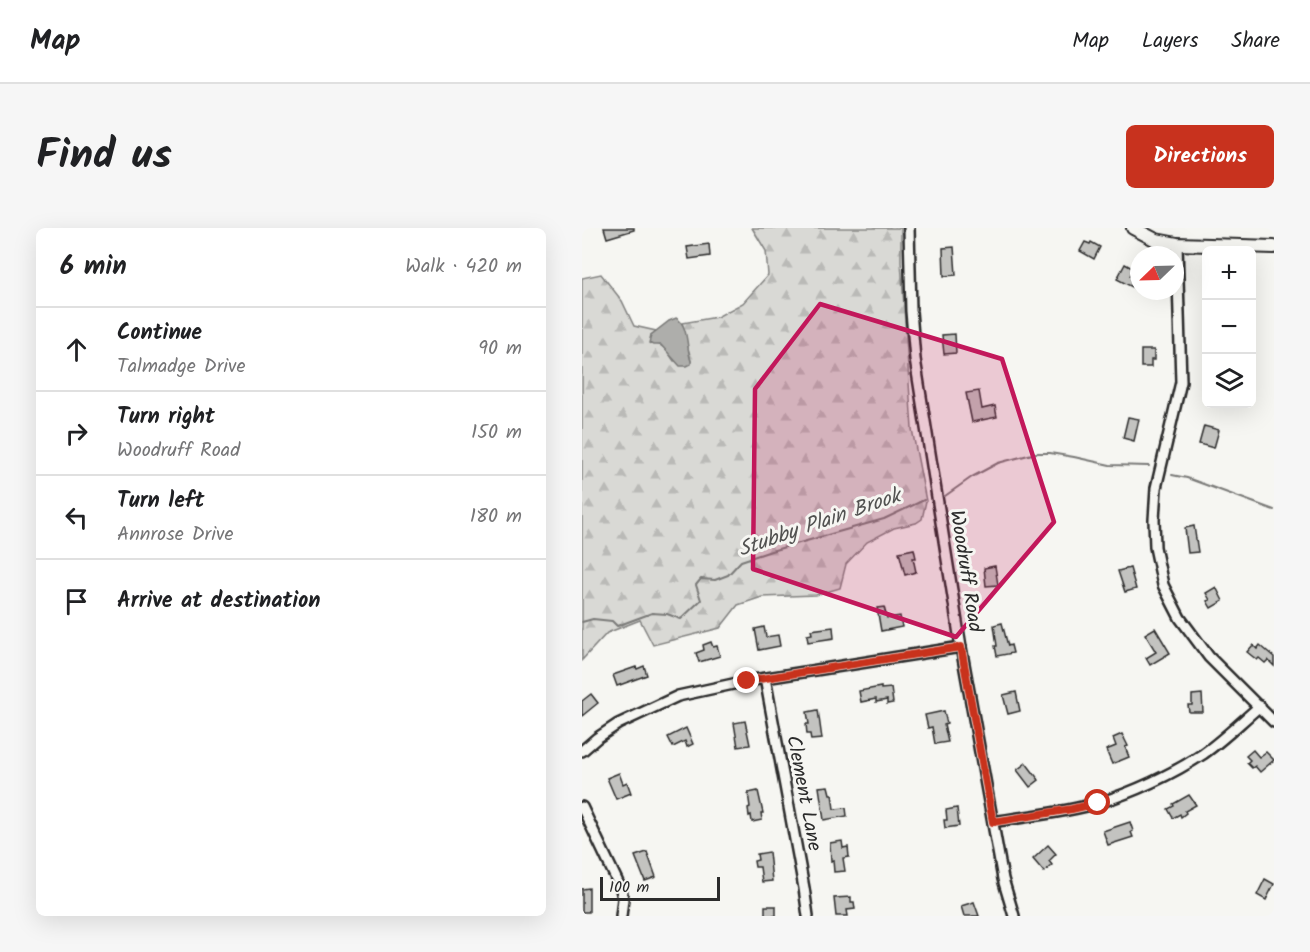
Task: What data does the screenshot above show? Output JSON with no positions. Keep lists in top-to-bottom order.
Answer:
{
  "streets": {
    "street": ["Woodruff Road", "Clement Lane"]
  },
  "water": ["Stubby Plain Brook"],
  "scale_bar": "100 m",
  "north": "bottom left",
  "page": {
    "header": "Map",
    "nav": ["Map", "Layers", "Share"],
    "title": "Find us",
    "buttons": "Directions",
    "heading": ["6 min", "Walk · 420 m"],
    "map_buttons": ["+", "−"],
    "list": [
      ["Continue", "Talmadge Drive", "90 m"],
      ["Turn right", "Woodruff Road", "150 m"],
      ["Turn left", "Annrose Drive", "180 m"],
      "Arrive at destination"
    ],
    "scale": "100 m"
  }
}
